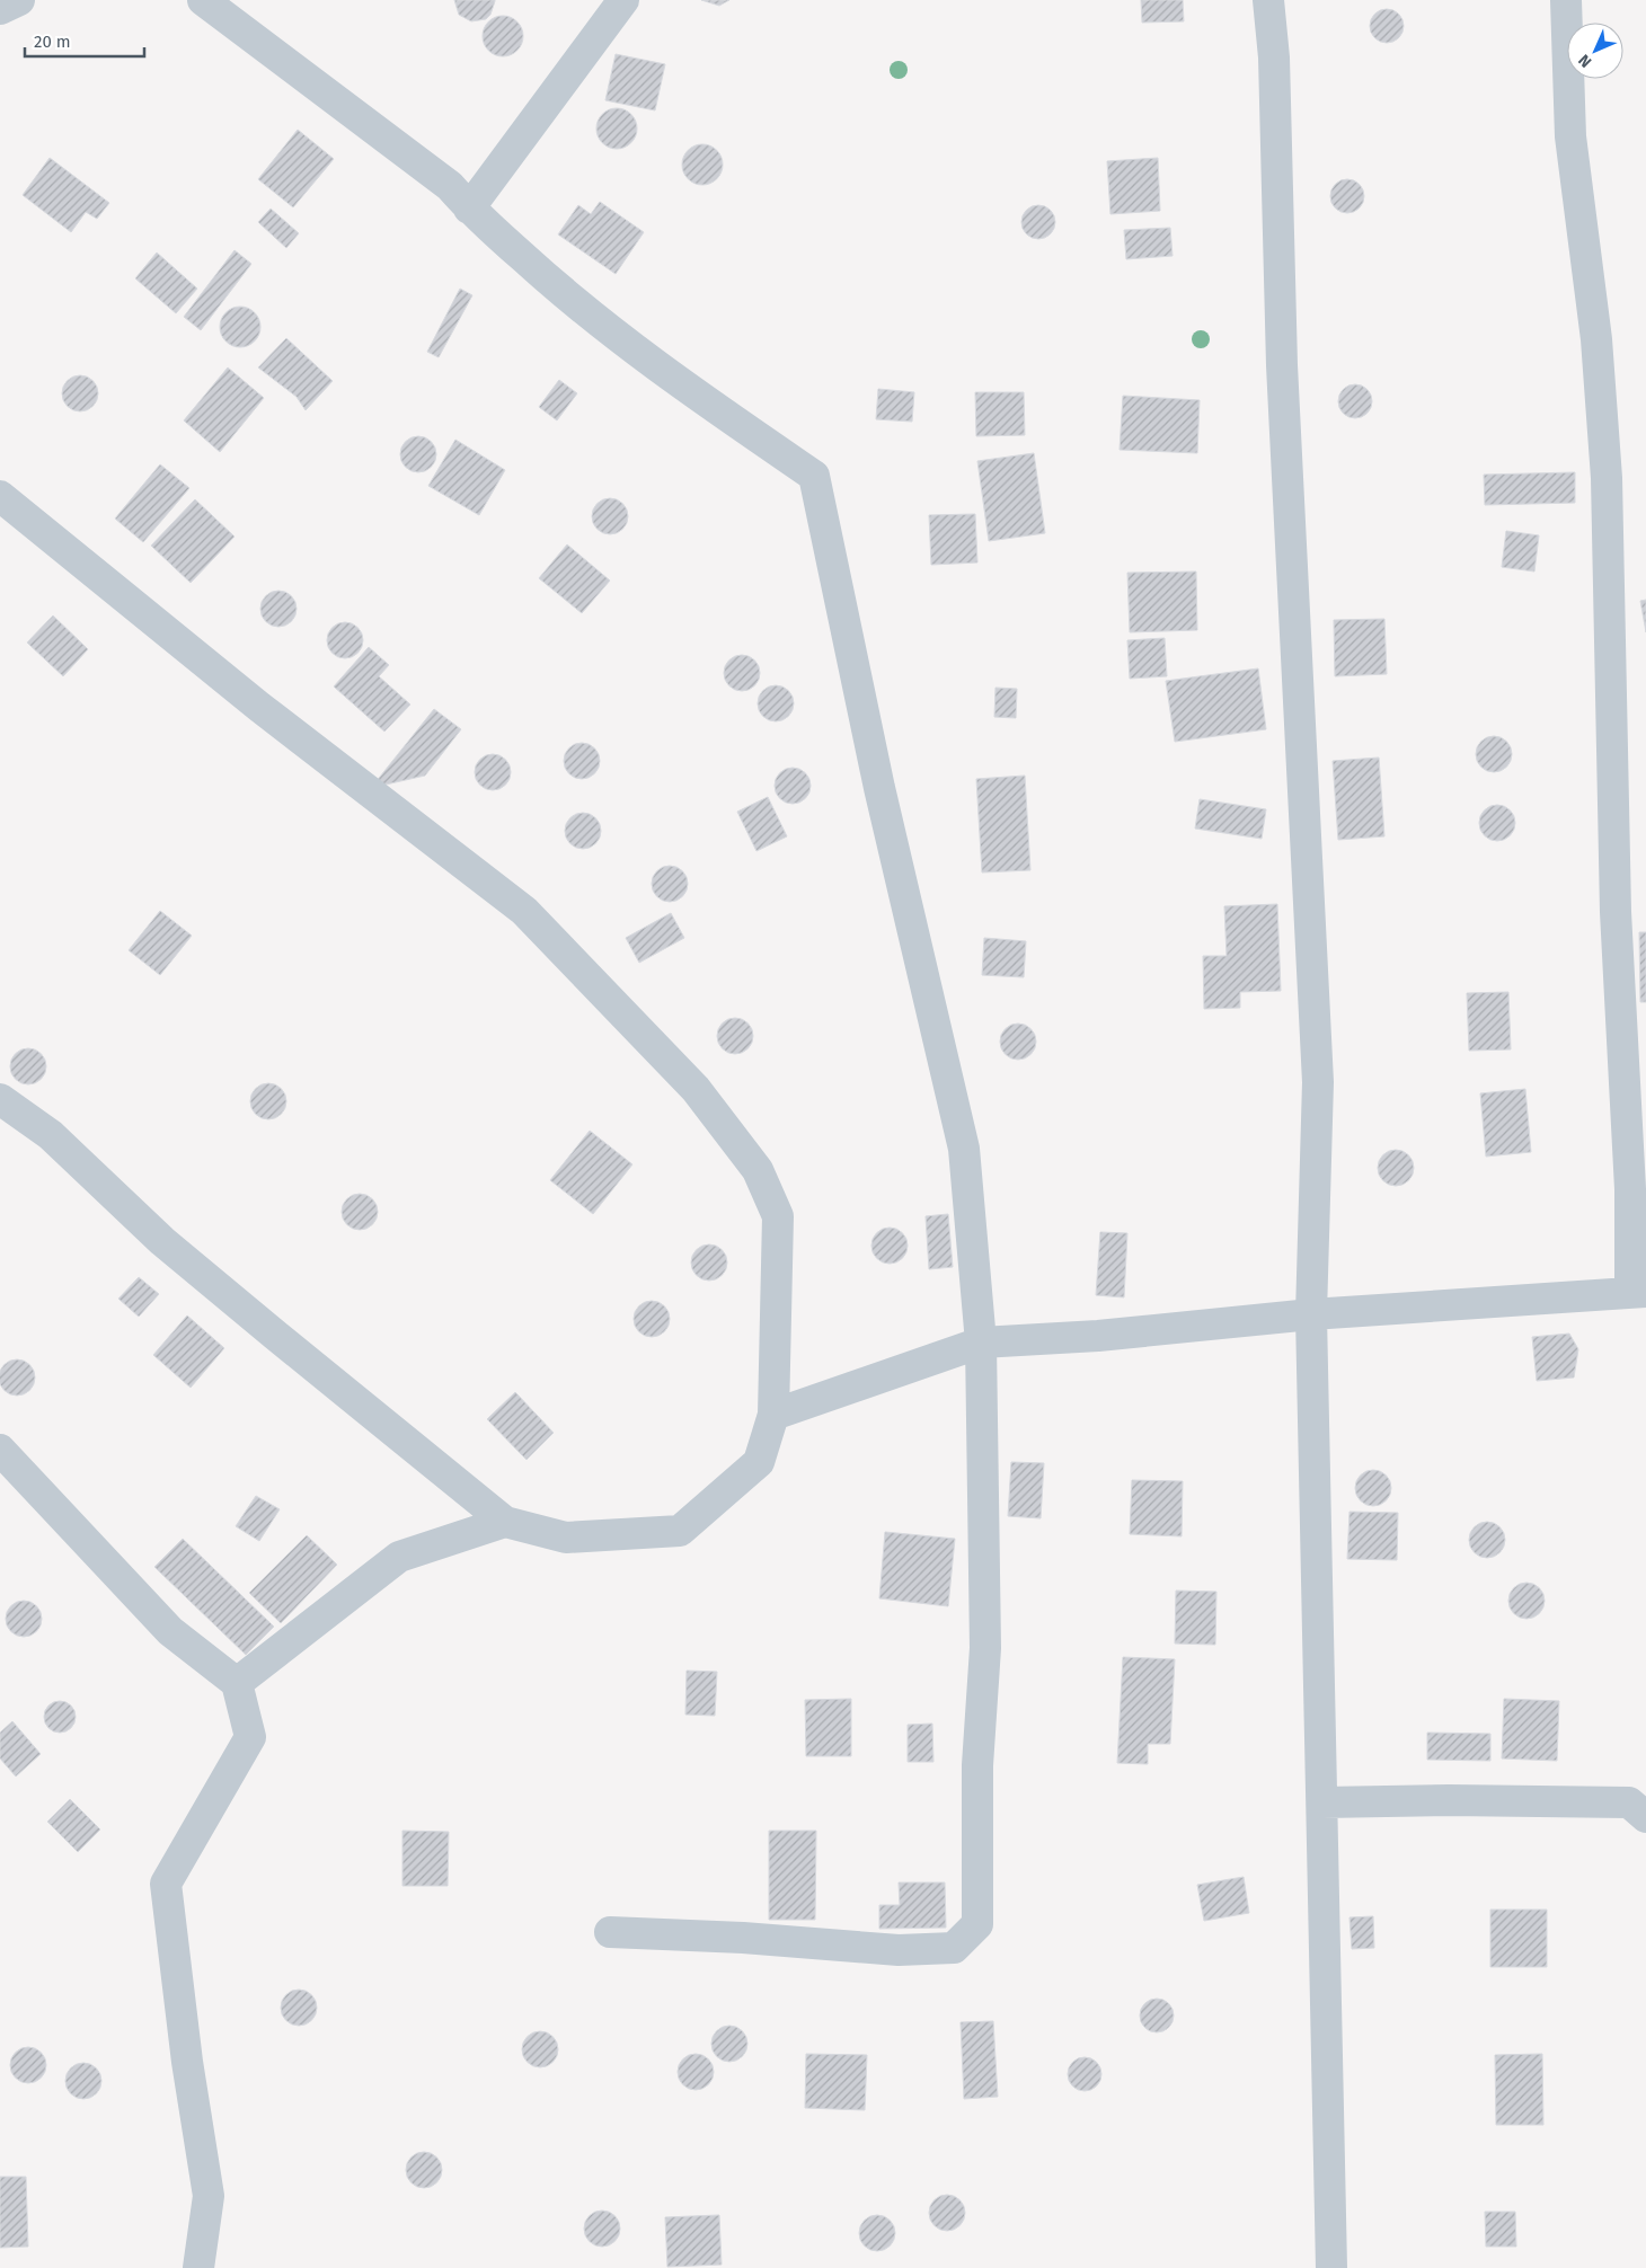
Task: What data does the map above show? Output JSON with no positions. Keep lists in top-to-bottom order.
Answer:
{
  "scale_bar": "20 m",
  "north": "bottom left"
}
